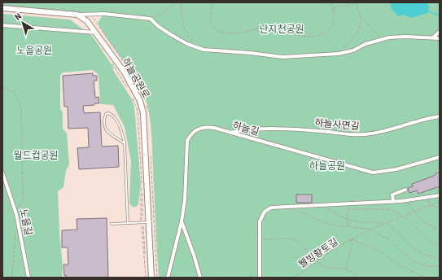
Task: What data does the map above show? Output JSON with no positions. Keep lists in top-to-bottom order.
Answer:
{
  "streets": {
    "street": [
      "하늘공원로",
      "하늘사면길",
      "하늘길",
      "노을길"
    ],
    "path": ["웰빙황토길"]
  },
  "crossings": [
    ["하늘사면길", "하늘길"]
  ],
  "parks": [
    "난지천공원",
    "노을공원",
    "월드컵공원",
    "하늘공원"
  ],
  "north": "top left"
}
